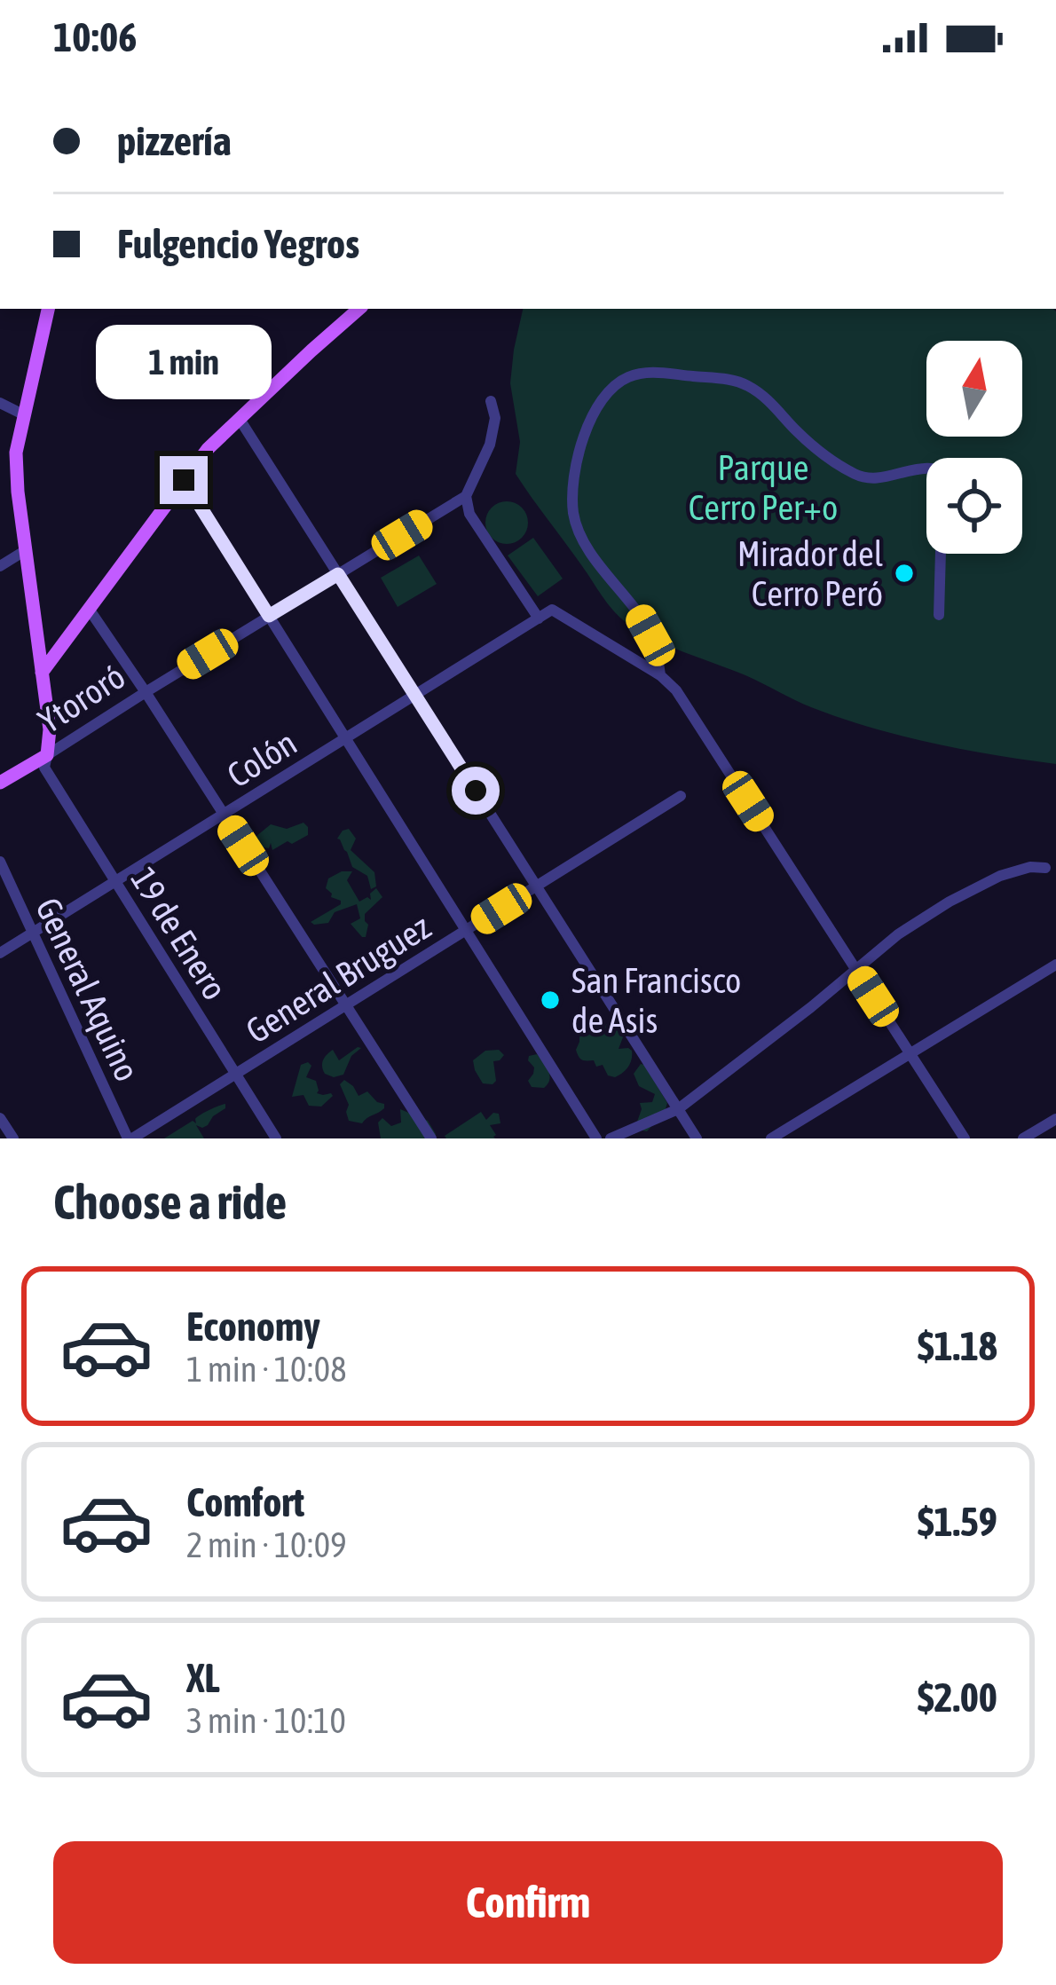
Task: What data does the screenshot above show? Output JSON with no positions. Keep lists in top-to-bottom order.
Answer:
{
  "streets": {
    "main road": ["Ytororó"],
    "street": [
      "Colón",
      "19 de Enero",
      "General Bruguez",
      "General Aquino"
    ]
  },
  "crossings": [
    ["Ytororó", "19 de Enero"],
    ["Colón", "19 de Enero"],
    ["Colón", "General Aquino"],
    ["19 de Enero", "General Bruguez"],
    ["General Bruguez", "General Aquino"]
  ],
  "parks": ["Parque Cerro Per+o"],
  "places": ["Mirador del Cerro Peró", "San Francisco de Asis"],
  "north": "top",
  "page": {
    "status": "10:06",
    "banner": ["pizzería", "Fulgencio Yegros"],
    "bubble": "1 min",
    "heading": "Choose a ride",
    "list": [
      {
        "name": "Economy",
        "note": "1 min · 10:08",
        "value": "$1.18"
      },
      {
        "name": "Comfort",
        "note": "2 min · 10:09",
        "value": "$1.59"
      },
      {
        "name": "XL",
        "note": "3 min · 10:10",
        "value": "$2.00"
      }
    ],
    "buttons": "Confirm"
  }
}
